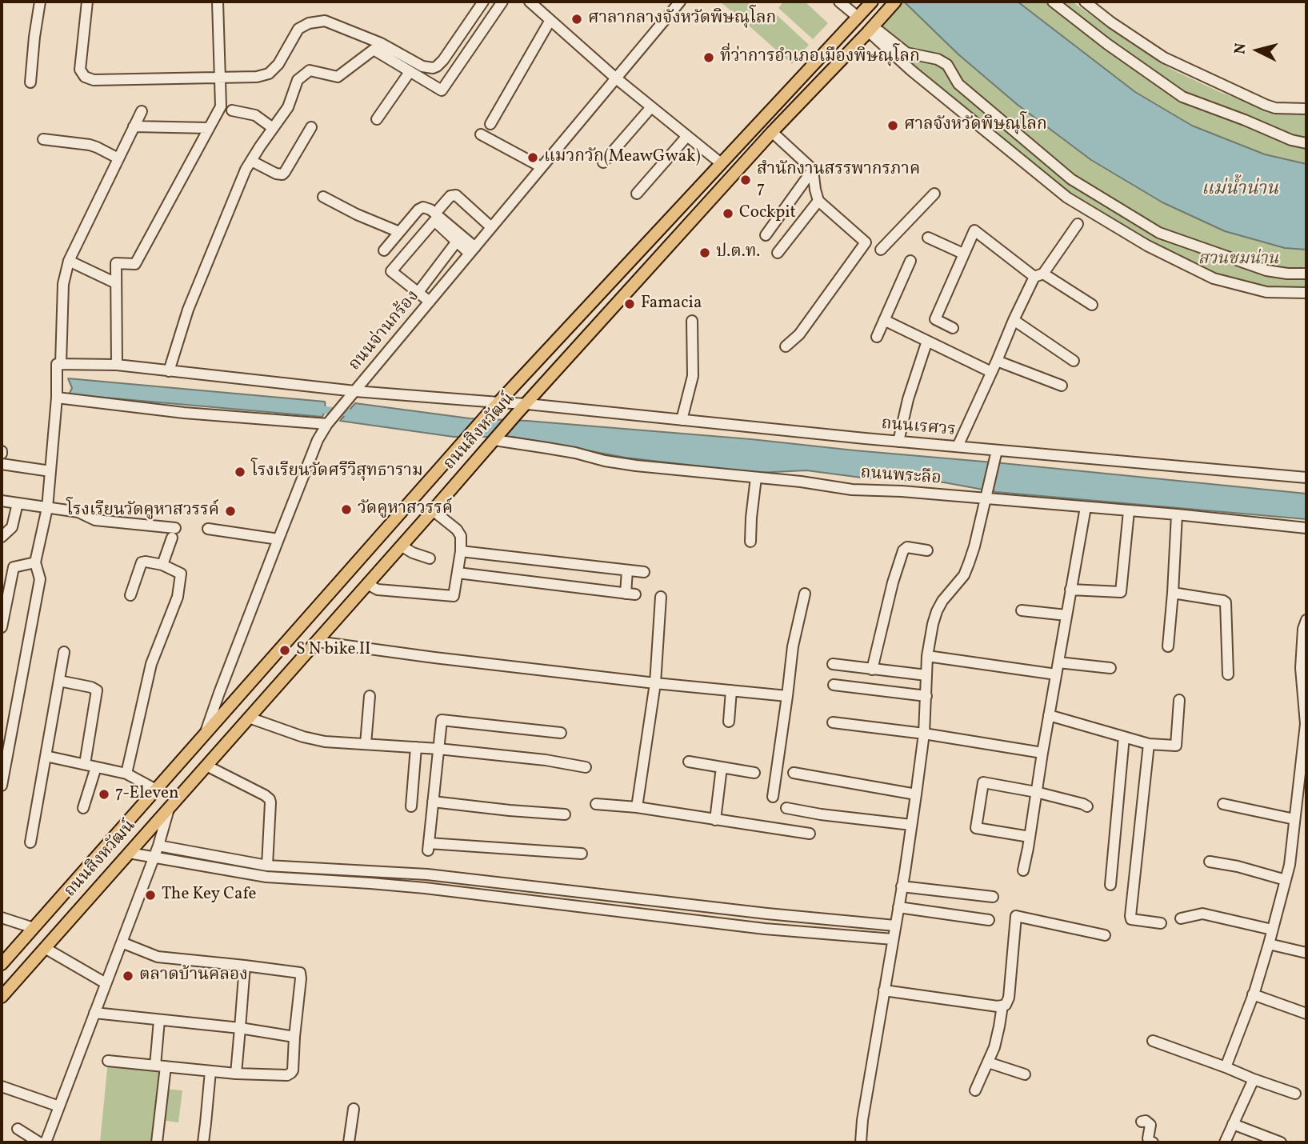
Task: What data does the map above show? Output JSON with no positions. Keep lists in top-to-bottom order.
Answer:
{
  "streets": {
    "main road": ["ถนนสิงหวัฒน์"],
    "street": ["ถนนจ่านกร้อง", "ถนนเรศวร", "ถนนพระลือ"]
  },
  "crossings": [
    ["ถนนจ่านกร้อง", "ถนนเรศวร"],
    ["ถนนจ่านกร้อง", "ถนนสิงหวัฒน์"],
    ["ถนนเรศวร", "ถนนสิงหวัฒน์"],
    ["ถนนสิงหวัฒน์", "ถนนพระลือ"]
  ],
  "water": ["แม่น้ำน่าน"],
  "parks": ["สวนชมน่าน"],
  "places": [
    "ศาลากลางจังหวัดพิษณุโลก",
    "ที่ว่าการอำเภอเมืองพิษณุโลก",
    "ศาลจังหวัดพิษณุโลก",
    "แมวกวัก(MeawGwak)",
    "สำนักงานสรรพากรภาค 7",
    "Cockpit",
    "ป.ต.ท.",
    "Famacia",
    "โรงเรียนวัดศรีวิสุทธาราม",
    "วัดคูหาสวรรค์",
    "โรงเรียนวัดคูหาสวรรค์",
    "S N bike II",
    "7-Eleven",
    "The Key Cafe",
    "ตลาดบ้านคลอง"
  ],
  "north": "left"
}
